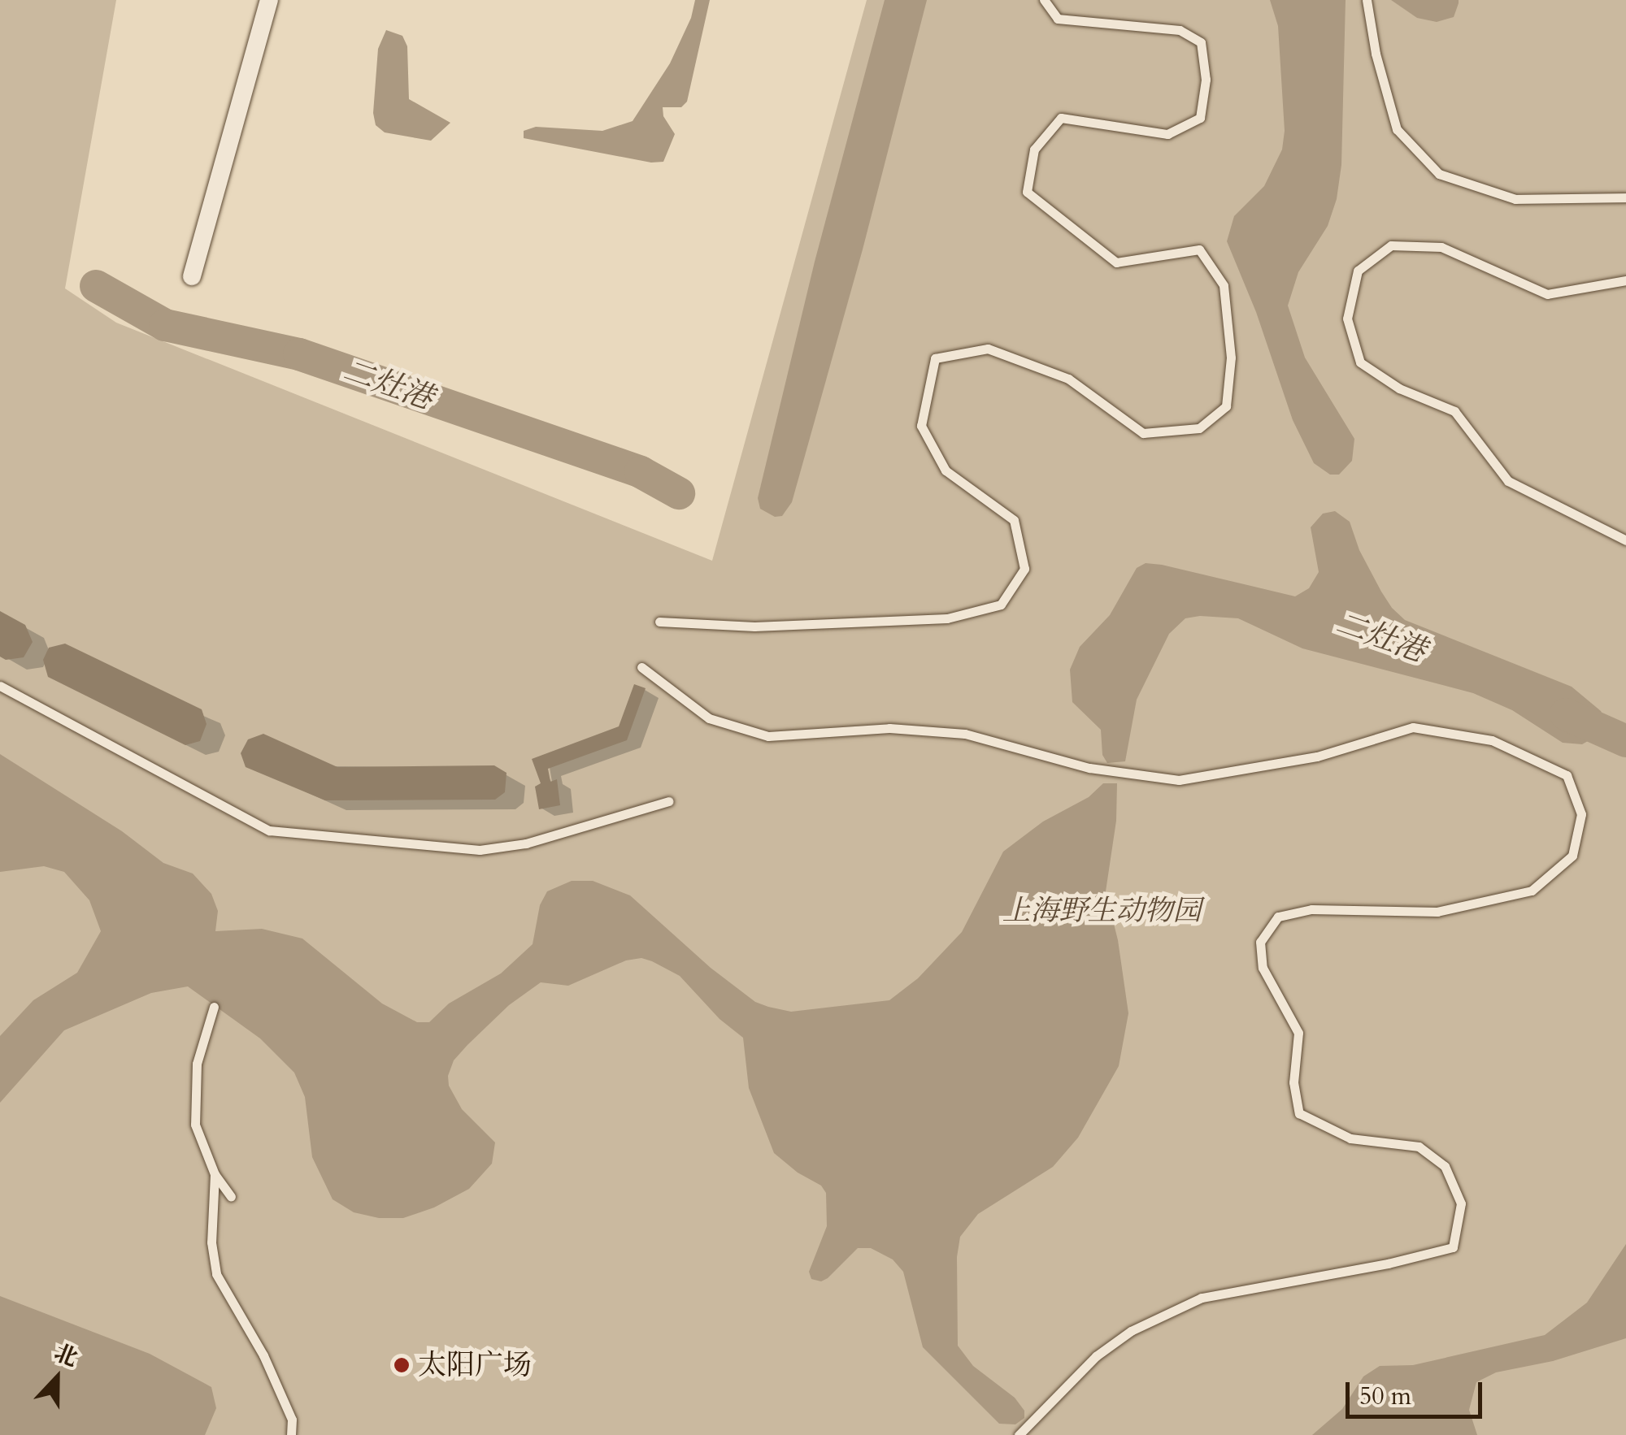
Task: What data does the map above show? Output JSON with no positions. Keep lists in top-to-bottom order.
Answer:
{
  "water": ["二灶港"],
  "parks": ["上海野生动物园"],
  "places": ["太阳广场"],
  "scale_bar": "50 m",
  "north": "top"
}
